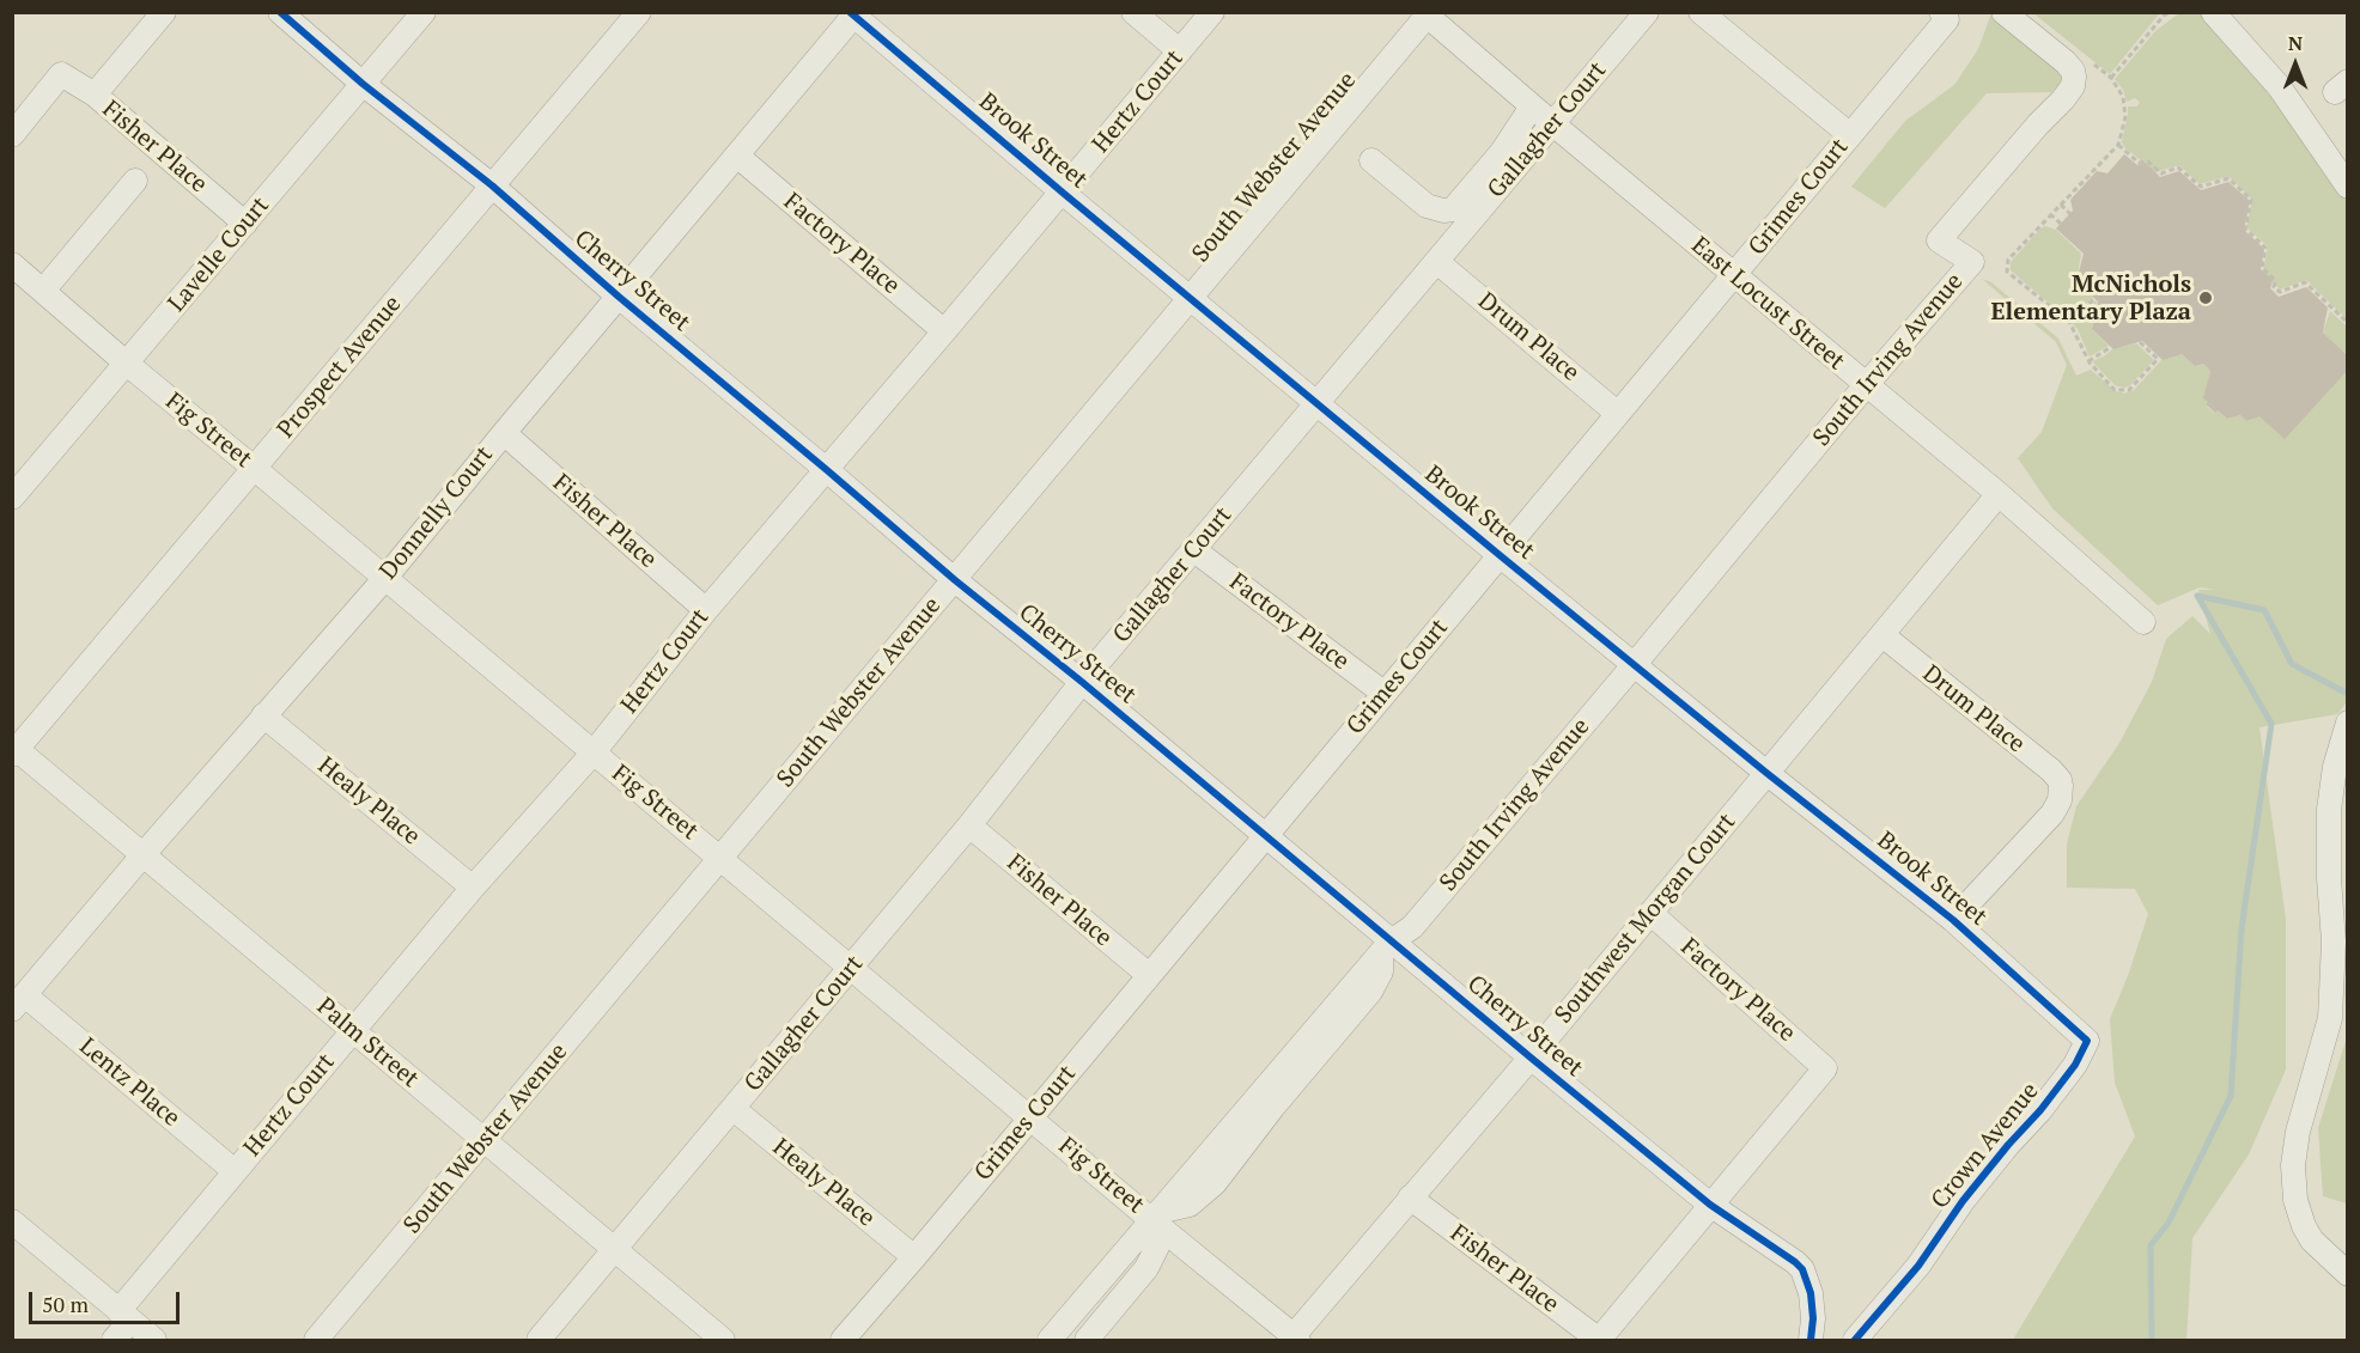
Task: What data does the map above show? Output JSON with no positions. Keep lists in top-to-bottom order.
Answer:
{
  "streets": {
    "street": [
      "Hertz Court",
      "Gallagher Court",
      "Brook Street",
      "Fisher Place",
      "South Webster Avenue",
      "Grimes Court",
      "Factory Place",
      "Lavelle Court",
      "Cherry Street",
      "East Locust Street",
      "Drum Place",
      "South Irving Avenue",
      "Prospect Avenue",
      "Fig Street",
      "Donnelly Court",
      "Healy Place",
      "Southwest Morgan Court",
      "Palm Street",
      "Lentz Place",
      "Crown Avenue"
    ]
  },
  "crossings": [
    ["Hertz Court", "Brook Street"],
    ["Hertz Court", "Fisher Place"],
    ["Hertz Court", "Factory Place"],
    ["Hertz Court", "Cherry Street"],
    ["Hertz Court", "Fig Street"],
    ["Hertz Court", "Healy Place"],
    ["Hertz Court", "Palm Street"],
    ["Hertz Court", "Lentz Place"],
    ["Gallagher Court", "Brook Street"],
    ["Gallagher Court", "Fisher Place"],
    ["Gallagher Court", "Factory Place"],
    ["Gallagher Court", "Cherry Street"],
    ["Gallagher Court", "East Locust Street"],
    ["Gallagher Court", "Drum Place"],
    ["Gallagher Court", "Fig Street"],
    ["Gallagher Court", "Healy Place"],
    ["Gallagher Court", "Palm Street"],
    ["Brook Street", "South Webster Avenue"],
    ["Brook Street", "Grimes Court"],
    ["Brook Street", "Drum Place"],
    ["Brook Street", "South Irving Avenue"],
    ["Brook Street", "Donnelly Court"],
    ["Brook Street", "Southwest Morgan Court"],
    ["Brook Street", "Crown Avenue"],
    ["Fisher Place", "Grimes Court"],
    ["Fisher Place", "Lavelle Court"],
    ["Fisher Place", "Donnelly Court"],
    ["Fisher Place", "Southwest Morgan Court"],
    ["South Webster Avenue", "Cherry Street"],
    ["South Webster Avenue", "East Locust Street"],
    ["South Webster Avenue", "Fig Street"],
    ["South Webster Avenue", "Palm Street"],
    ["Grimes Court", "Factory Place"],
    ["Grimes Court", "Cherry Street"],
    ["Grimes Court", "East Locust Street"],
    ["Grimes Court", "Drum Place"],
    ["Grimes Court", "Fig Street"],
    ["Grimes Court", "Healy Place"],
    ["Factory Place", "Cherry Street"],
    ["Factory Place", "Donnelly Court"],
    ["Factory Place", "Southwest Morgan Court"],
    ["Lavelle Court", "Cherry Street"],
    ["Lavelle Court", "Fig Street"],
    ["Cherry Street", "South Irving Avenue"],
    ["Cherry Street", "Prospect Avenue"],
    ["Cherry Street", "Donnelly Court"],
    ["Cherry Street", "Southwest Morgan Court"],
    ["East Locust Street", "South Irving Avenue"],
    ["East Locust Street", "Southwest Morgan Court"],
    ["Drum Place", "Southwest Morgan Court"],
    ["South Irving Avenue", "Fig Street"],
    ["Prospect Avenue", "Fig Street"],
    ["Prospect Avenue", "Palm Street"],
    ["Fig Street", "Donnelly Court"],
    ["Fig Street", "Southwest Morgan Court"],
    ["Donnelly Court", "Healy Place"],
    ["Donnelly Court", "Palm Street"],
    ["Donnelly Court", "Lentz Place"]
  ],
  "places": ["McNichols Elementary Plaza"],
  "scale_bar": "50 m",
  "north": "top"
}
